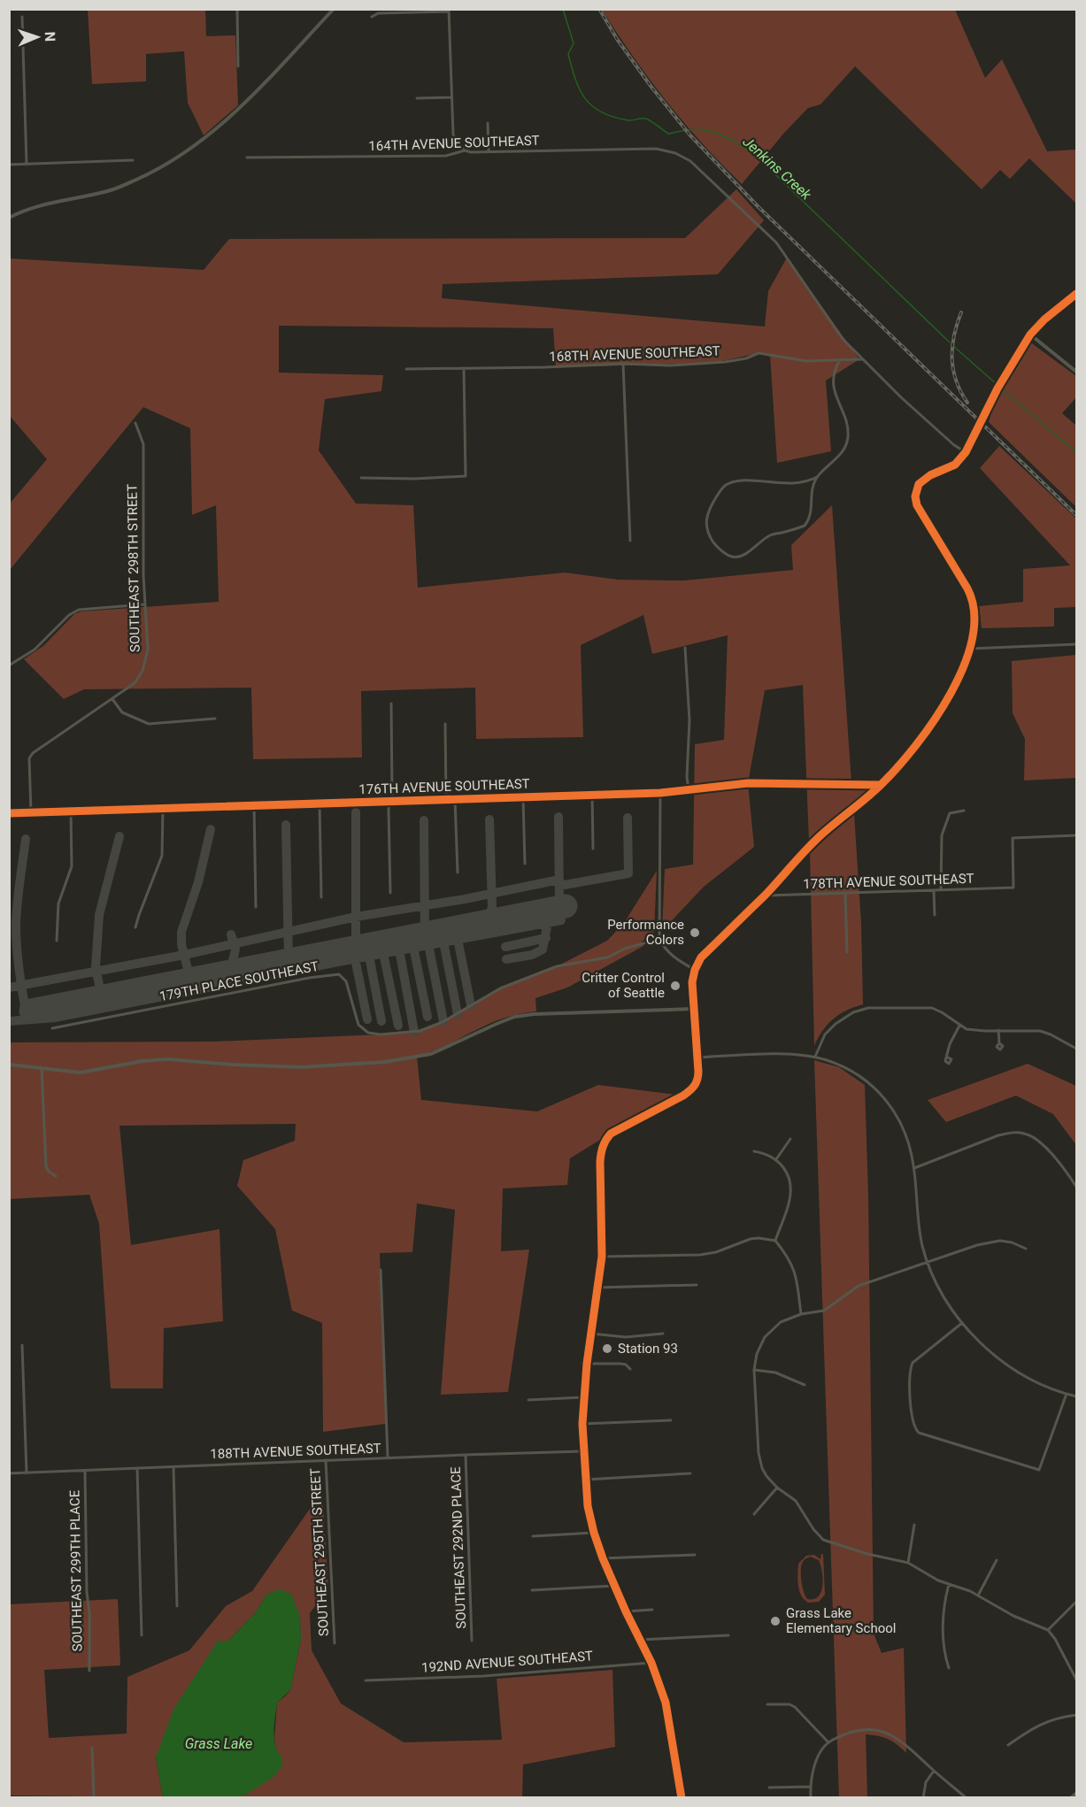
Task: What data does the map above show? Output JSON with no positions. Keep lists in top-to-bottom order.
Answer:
{
  "streets": {
    "street": [
      "164TH AVENUE SOUTHEAST",
      "168TH AVENUE SOUTHEAST",
      "SOUTHEAST 298TH STREET",
      "176TH AVENUE SOUTHEAST",
      "178TH AVENUE SOUTHEAST",
      "179TH PLACE SOUTHEAST",
      "188TH AVENUE SOUTHEAST",
      "SOUTHEAST 292ND PLACE",
      "SOUTHEAST 295TH STREET",
      "SOUTHEAST 299TH PLACE",
      "192ND AVENUE SOUTHEAST"
    ]
  },
  "crossings": [
    ["164TH AVENUE SOUTHEAST", "168TH AVENUE SOUTHEAST"],
    ["SOUTHEAST 298TH STREET", "176TH AVENUE SOUTHEAST"],
    ["188TH AVENUE SOUTHEAST", "SOUTHEAST 292ND PLACE"],
    ["188TH AVENUE SOUTHEAST", "SOUTHEAST 295TH STREET"],
    ["188TH AVENUE SOUTHEAST", "SOUTHEAST 299TH PLACE"]
  ],
  "water": ["Jenkins Creek", "Grass Lake"],
  "places": [
    "Performance Colors",
    "Critter Control of Seattle",
    "Station 93",
    "Grass Lake Elementary School"
  ],
  "north": "right"
}
